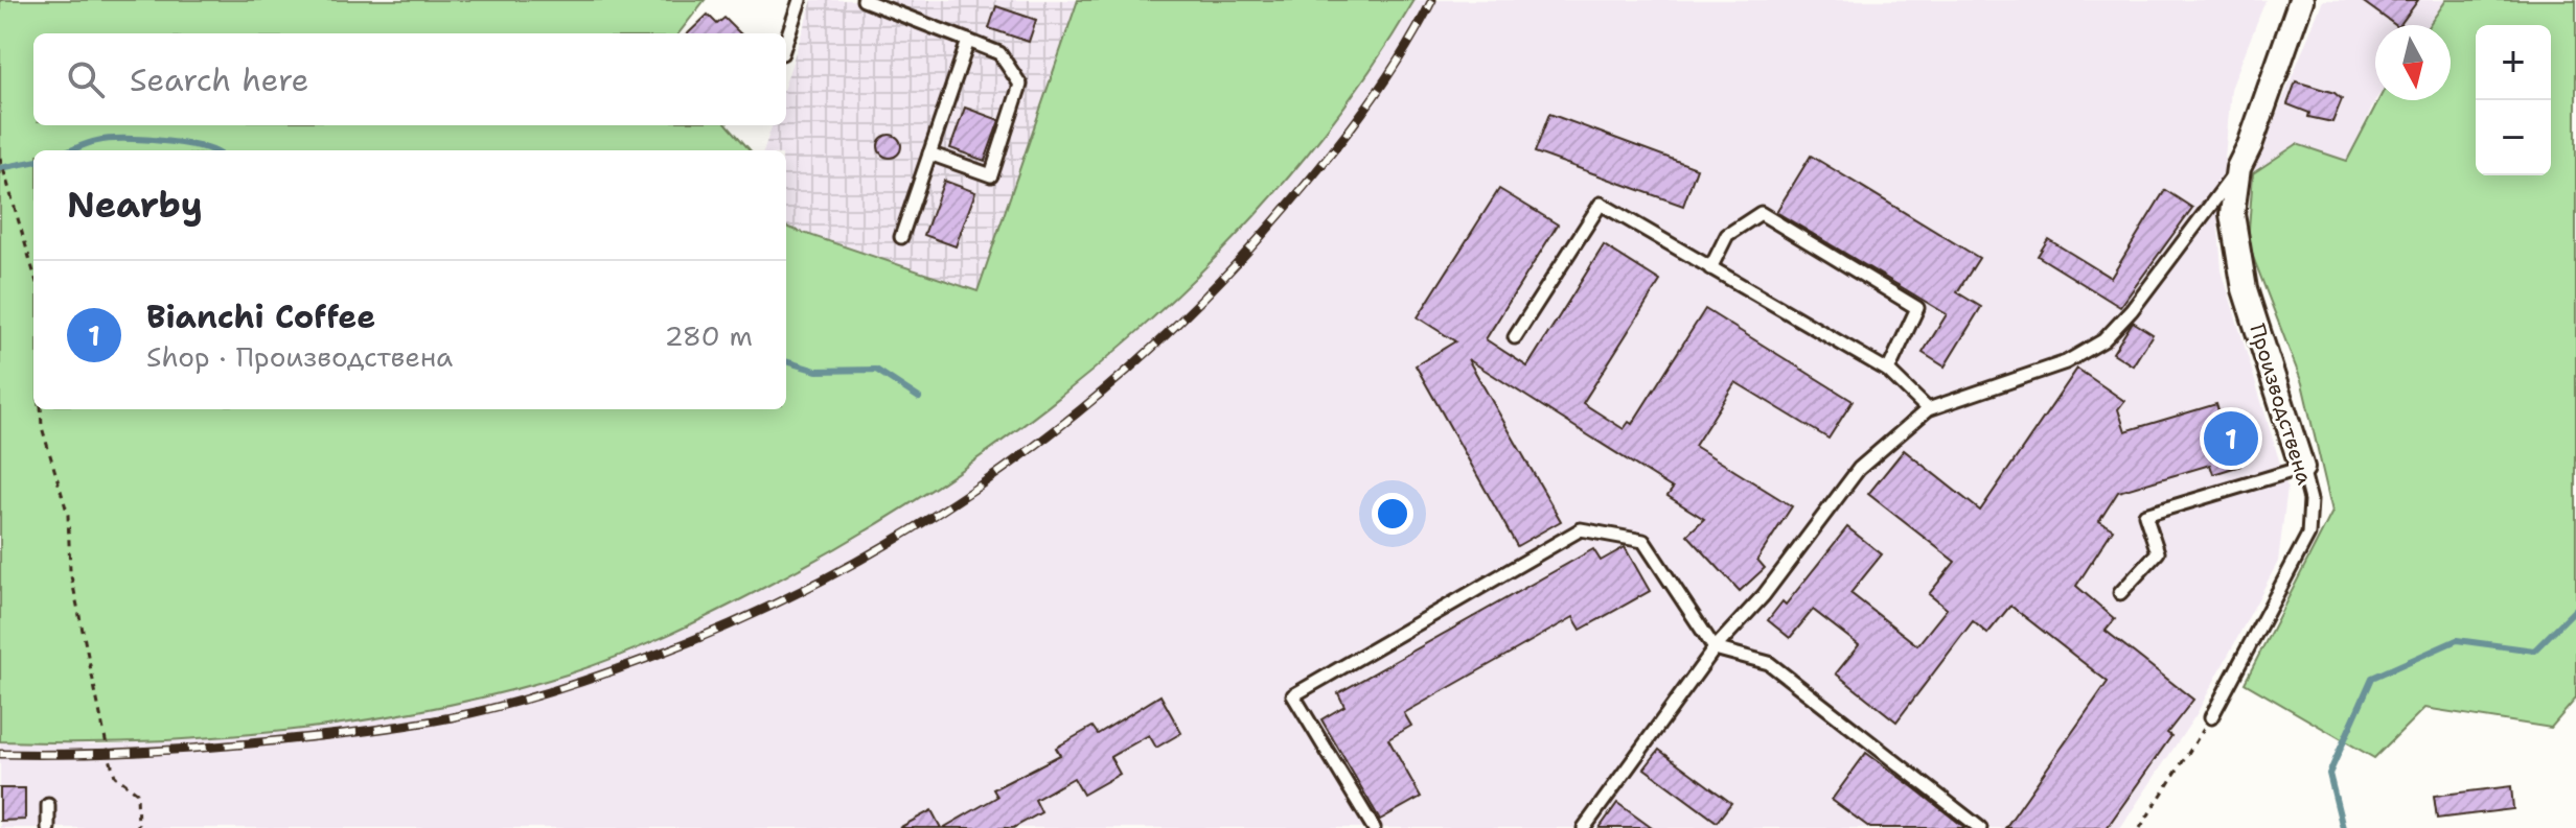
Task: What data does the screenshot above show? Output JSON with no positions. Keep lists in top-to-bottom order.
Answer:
{
  "streets": {
    "street": ["Производствена"]
  },
  "north": "bottom",
  "page": {
    "map_buttons": ["+", "−"],
    "search": "Search here",
    "heading": "Nearby",
    "list": [
      {
        "mark": "1",
        "name": "Bianchi Coffee",
        "note": "Shop · Производствена",
        "value": "280 m"
      }
    ],
    "pins": "1"
  }
}
